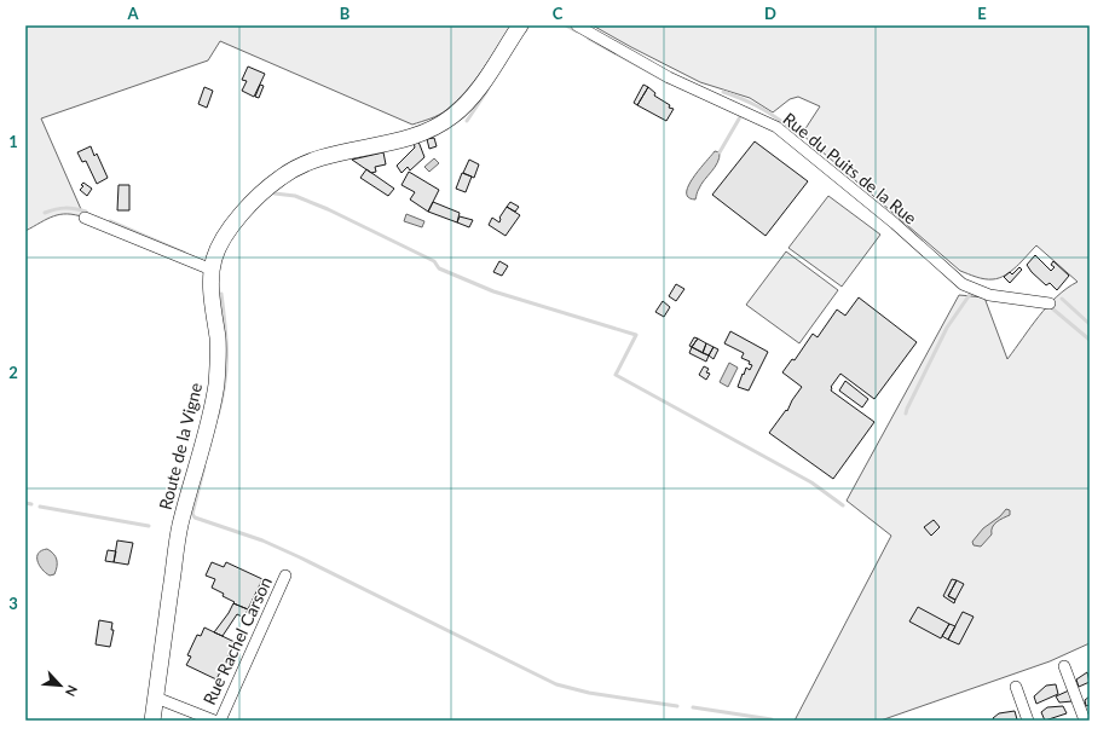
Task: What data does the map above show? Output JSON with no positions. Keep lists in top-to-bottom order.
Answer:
{
  "streets": {
    "street": ["Rue du Puits de la Rue", "Route de la Vigne", "Rue Rachel Carson"]
  },
  "north": "bottom right",
  "grid": {
    "columns": [
      "A",
      "B",
      "C",
      "D",
      "E"
    ],
    "rows": ["1", "2", "3"]
  }
}
